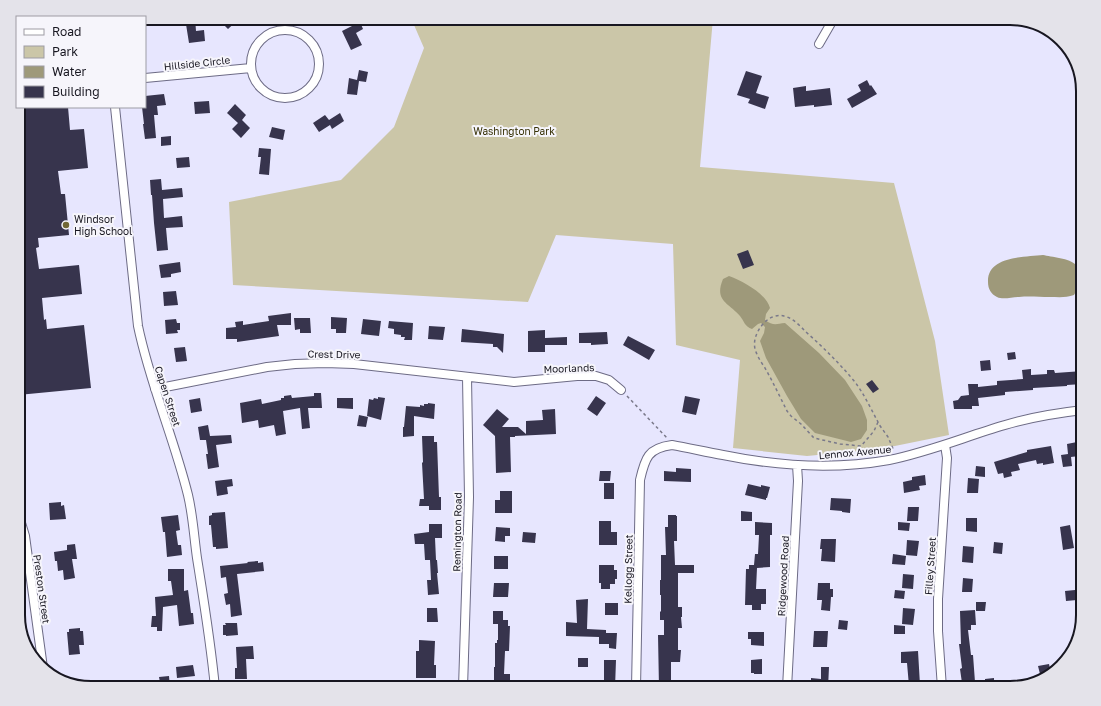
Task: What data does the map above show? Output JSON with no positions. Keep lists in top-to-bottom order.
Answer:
{
  "streets": {
    "street": [
      "Hillside Circle",
      "Crest Drive",
      "Moorlands",
      "Capen Street",
      "Lennox Avenue",
      "Remington Road",
      "Filley Street",
      "Kellogg Street",
      "Ridgewood Road",
      "Preston Street"
    ]
  },
  "crossings": [
    ["Crest Drive", "Moorlands"],
    ["Crest Drive", "Capen Street"],
    ["Crest Drive", "Remington Road"],
    ["Lennox Avenue", "Filley Street"],
    ["Lennox Avenue", "Kellogg Street"],
    ["Lennox Avenue", "Ridgewood Road"]
  ],
  "parks": ["Washington Park"],
  "places": ["Windsor High School"],
  "legend": [
    "Road",
    "Park",
    "Water",
    "Building"
  ]
}
